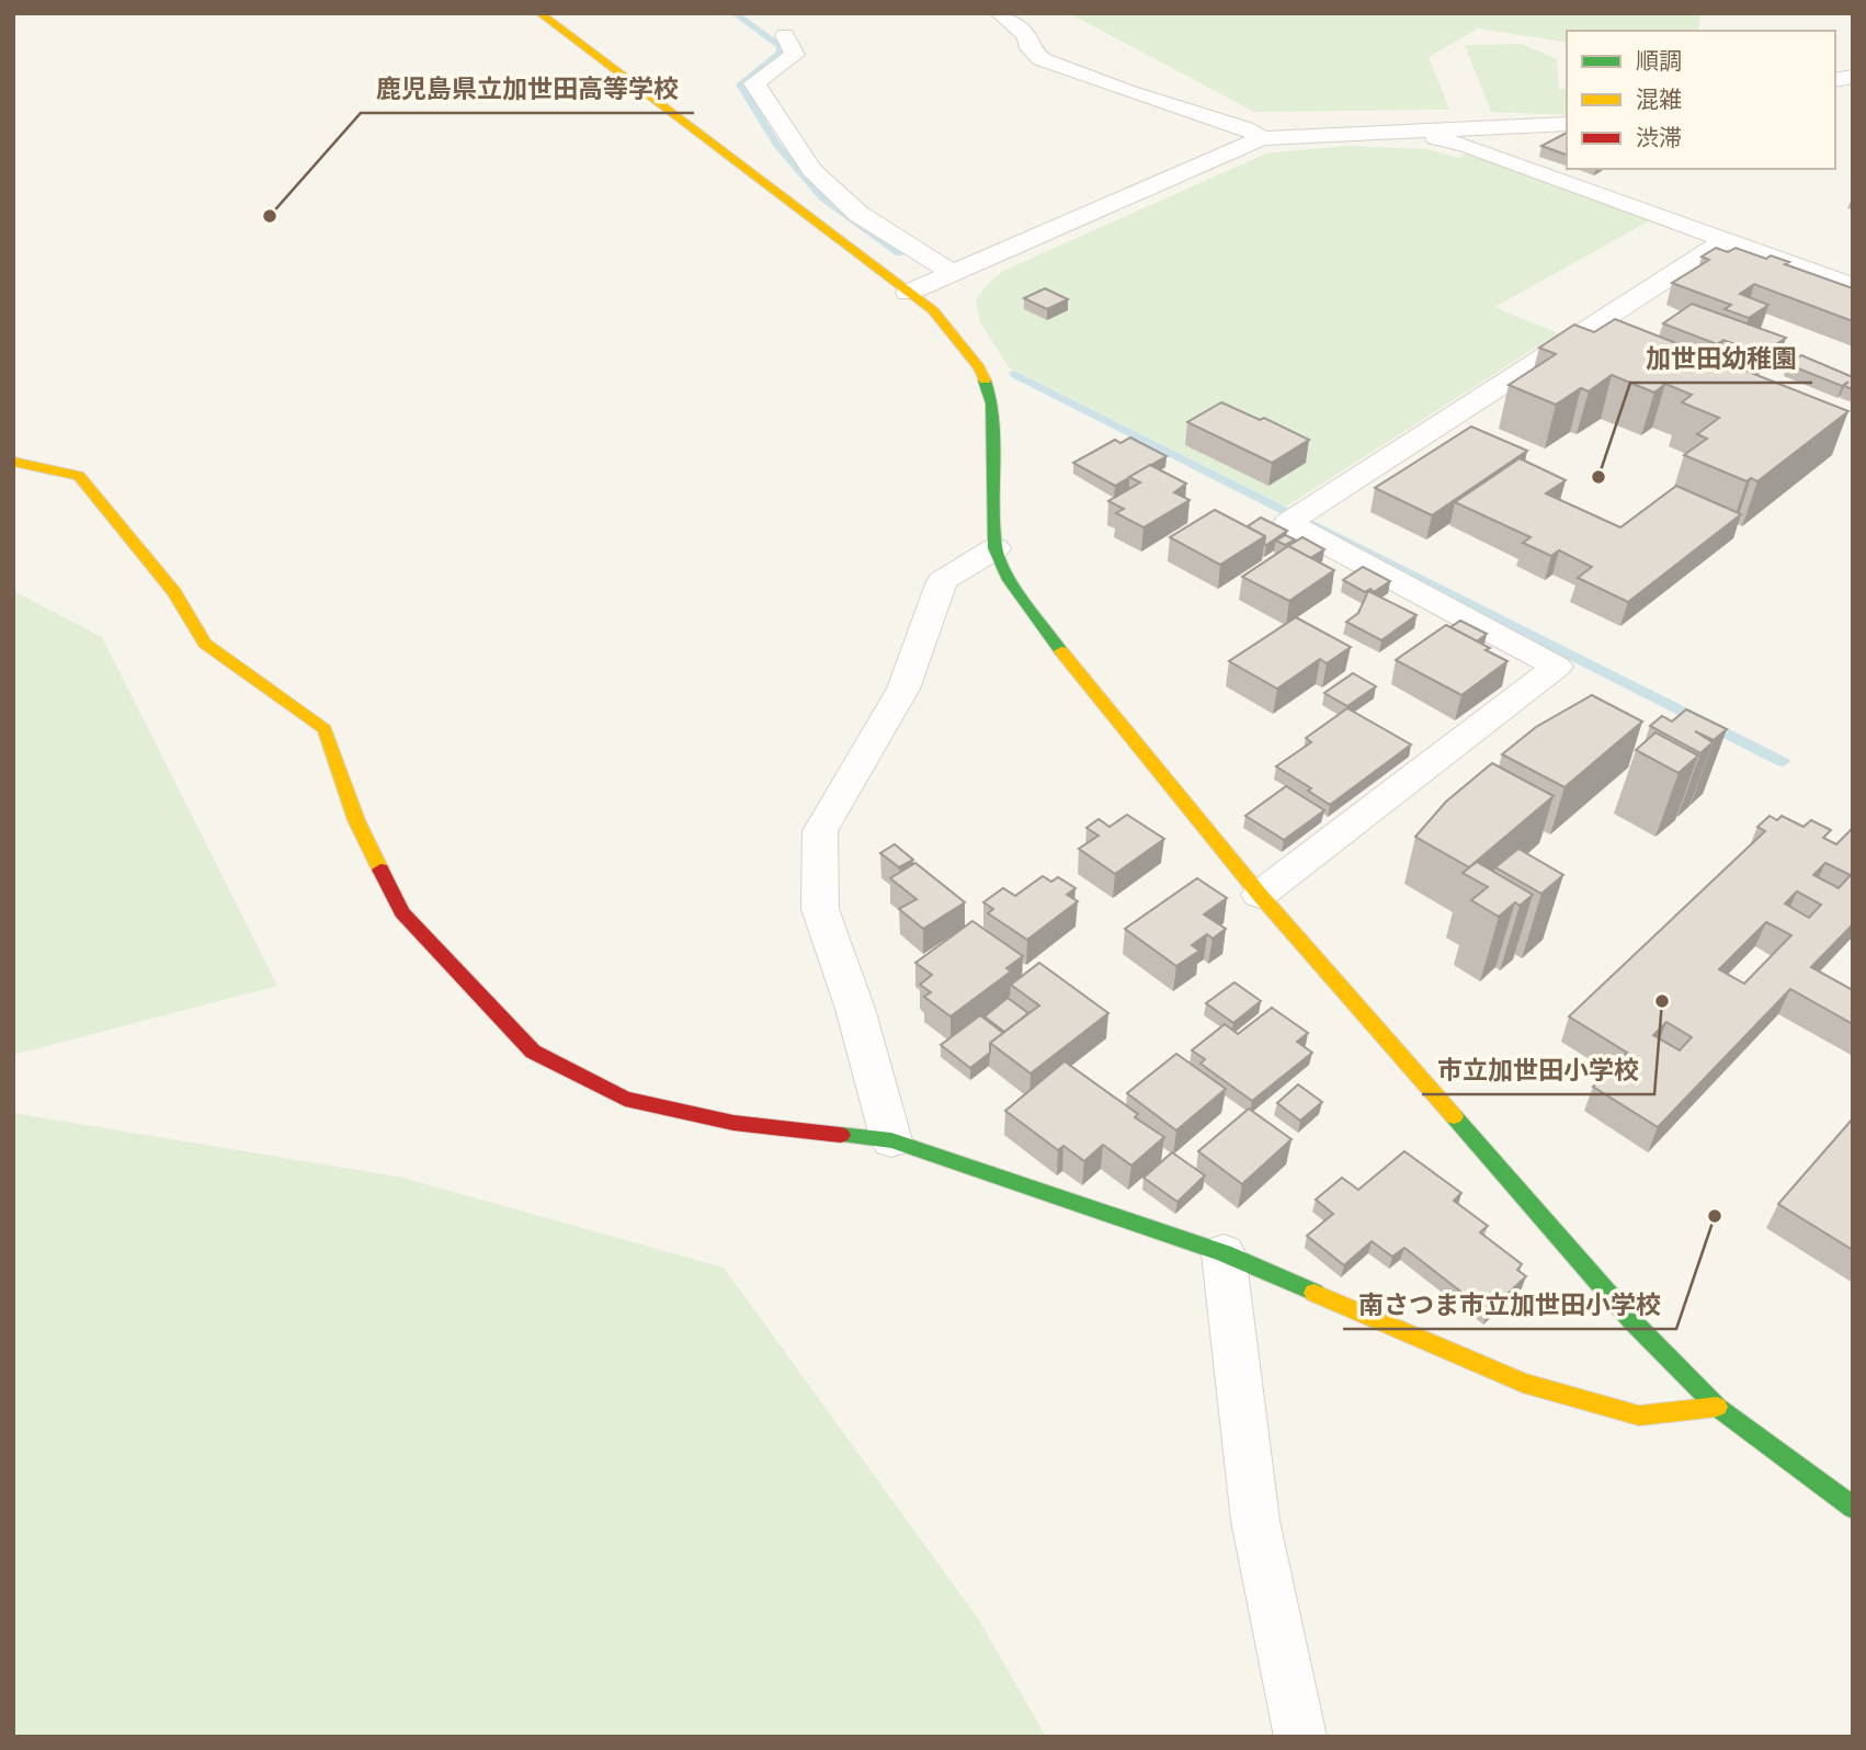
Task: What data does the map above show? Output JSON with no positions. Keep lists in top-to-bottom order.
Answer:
{
  "places": [
    "鹿児島県立加世田高等学校",
    "加世田幼稚園",
    "市立加世田小学校",
    "南さつま市立加世田小学校"
  ],
  "legend": ["順調", "混雑", "渋滞"]
}
